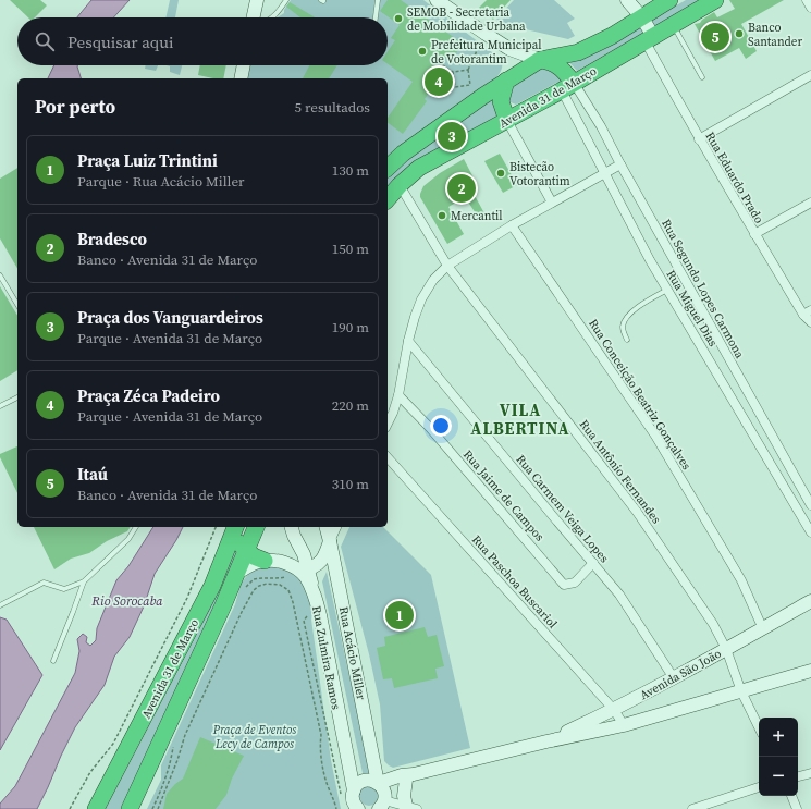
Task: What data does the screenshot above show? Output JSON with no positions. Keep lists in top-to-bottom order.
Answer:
{
  "streets": {
    "highway": ["Avenida 31 de Março"],
    "main road": ["Rua Acácio Miller", "Rua Zulmira Ramos", "Avenida São João"],
    "street": [
      "Rua Eduardo Prado",
      "Rua Segundo Lopes Carmona",
      "Rua Miguel Dias",
      "Rua Conceição Beatriz Gonçalves",
      "Rua Antônio Fernandes",
      "Rua Jaime de Campos",
      "Rua Carmem Veiga Lopes",
      "Rua Paschoa Buscariol"
    ]
  },
  "crossings": [
    ["Avenida 31 de Março", "Rua Eduardo Prado"],
    ["Avenida 31 de Março", "Rua Segundo Lopes Carmona"],
    ["Avenida 31 de Março", "Rua Miguel Dias"],
    ["Avenida 31 de Março", "Rua Antônio Fernandes"],
    ["Rua Segundo Lopes Carmona", "Rua Miguel Dias"],
    ["Rua Conceição Beatriz Gonçalves", "Avenida São João"],
    ["Rua Antônio Fernandes", "Avenida São João"],
    ["Rua Jaime de Campos", "Rua Carmem Veiga Lopes"],
    ["Rua Carmem Veiga Lopes", "Avenida São João"],
    ["Rua Paschoa Buscariol", "Avenida São João"],
    ["Rua Acácio Miller", "Avenida São João"],
    ["Rua Zulmira Ramos", "Avenida São João"]
  ],
  "districts": ["VILA ALBERTINA"],
  "water": ["Rio Sorocaba"],
  "parks": ["Praça de Eventos Lecy de Campos"],
  "places": [
    "SEMOB - Secretaria de Mobilidade Urbana",
    "Banco Santander",
    "Prefeitura Municipal de Votorantim",
    "Bistecão Votorantim",
    "Mercantil"
  ],
  "page": {
    "search": "Pesquisar aqui",
    "pins": [
      "5",
      "4",
      "3",
      "2",
      "1"
    ],
    "heading": ["Por perto", "5 resultados"],
    "list": [
      {
        "mark": "1",
        "name": "Praça Luiz Trintini",
        "note": "Parque · Rua Acácio Miller",
        "value": "130 m"
      },
      {
        "mark": "2",
        "name": "Bradesco",
        "note": "Banco · Avenida 31 de Março",
        "value": "150 m"
      },
      {
        "mark": "3",
        "name": "Praça dos Vanguardeiros",
        "note": "Parque · Avenida 31 de Março",
        "value": "190 m"
      },
      {
        "mark": "4",
        "name": "Praça Zéca Padeiro",
        "note": "Parque · Avenida 31 de Março",
        "value": "220 m"
      },
      {
        "mark": "5",
        "name": "Itaú",
        "note": "Banco · Avenida 31 de Março",
        "value": "310 m"
      }
    ],
    "map_buttons": ["+", "−"]
  }
}
